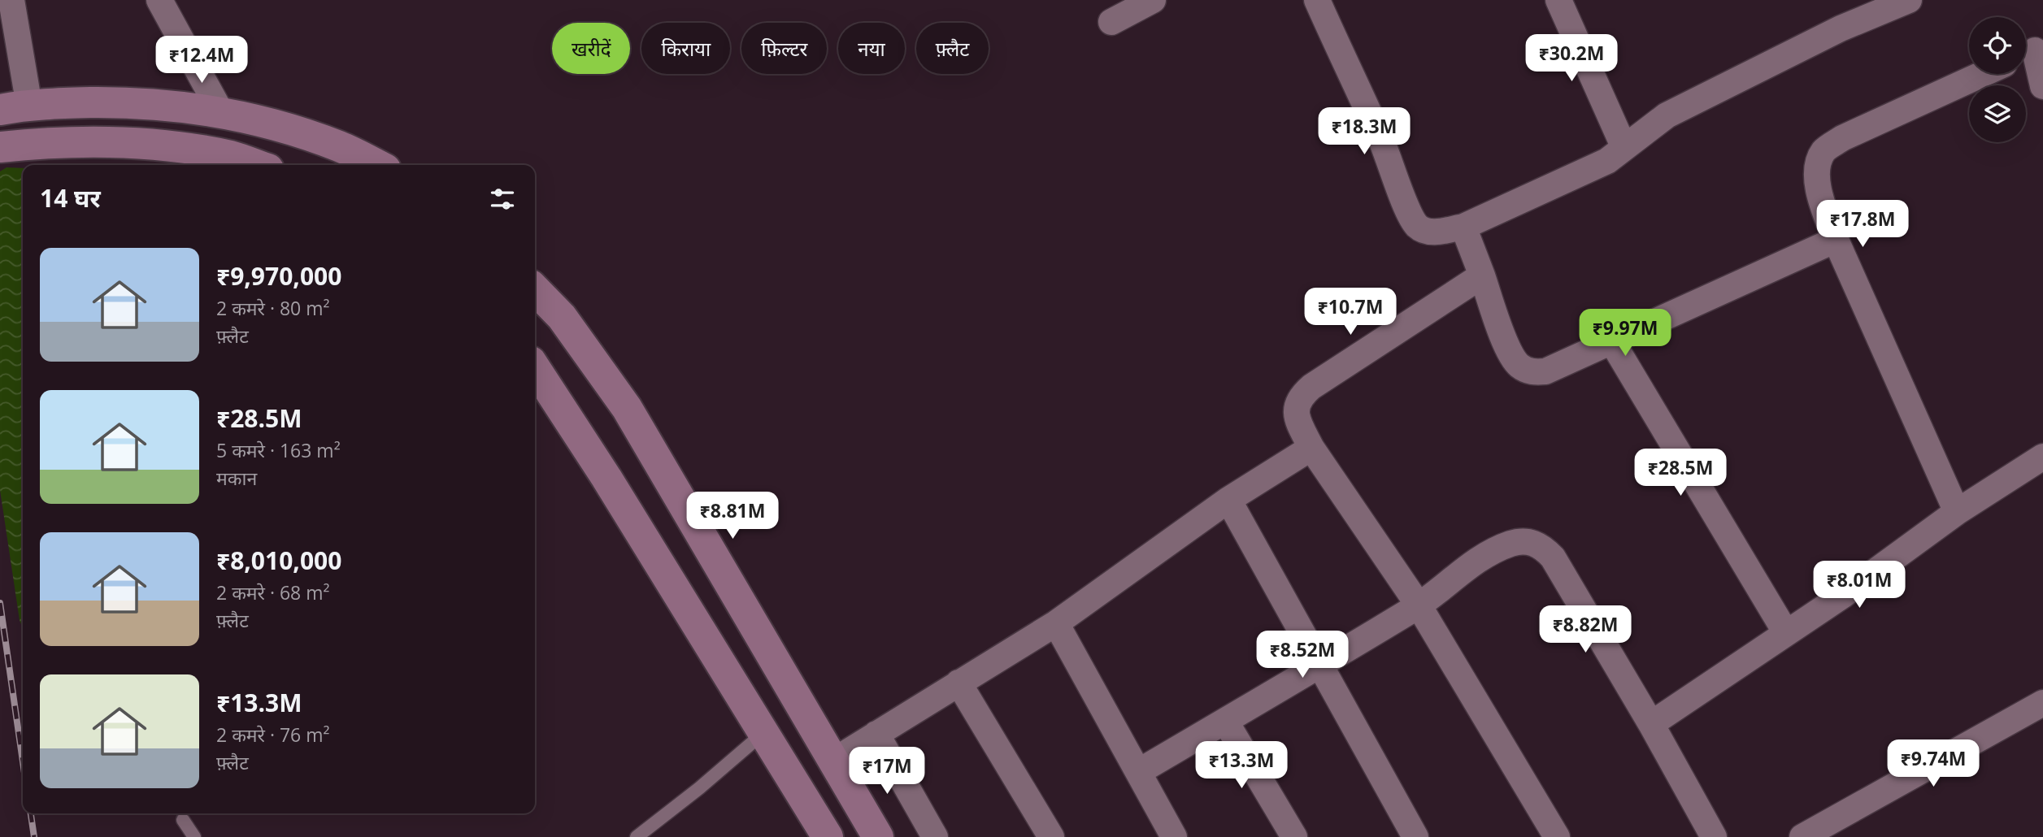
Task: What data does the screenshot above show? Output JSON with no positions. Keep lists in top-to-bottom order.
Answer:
{
  "page": {
    "chip": [
      "खरीदें",
      "किराया",
      "फ़िल्टर",
      "नया",
      "फ़्लैट"
    ],
    "price": [
      "₹30.2M",
      "₹12.4M",
      "₹18.3M",
      "₹17.8M",
      "₹10.7M",
      "₹9.97M",
      "₹28.5M",
      "₹8.81M",
      "₹8.01M",
      "₹8.82M",
      "₹8.52M",
      "₹9.74M",
      "₹13.3M",
      "₹17M"
    ],
    "heading": "14 घर",
    "list": [
      {
        "name": "₹9,970,000",
        "note": "2 कमरे · 80 m² · फ़्लैट"
      },
      {
        "name": "₹28.5M",
        "note": "5 कमरे · 163 m² · मकान"
      },
      {
        "name": "₹8,010,000",
        "note": "2 कमरे · 68 m² · फ़्लैट"
      },
      {
        "name": "₹13.3M",
        "note": "2 कमरे · 76 m² · फ़्लैट"
      }
    ]
  }
}
